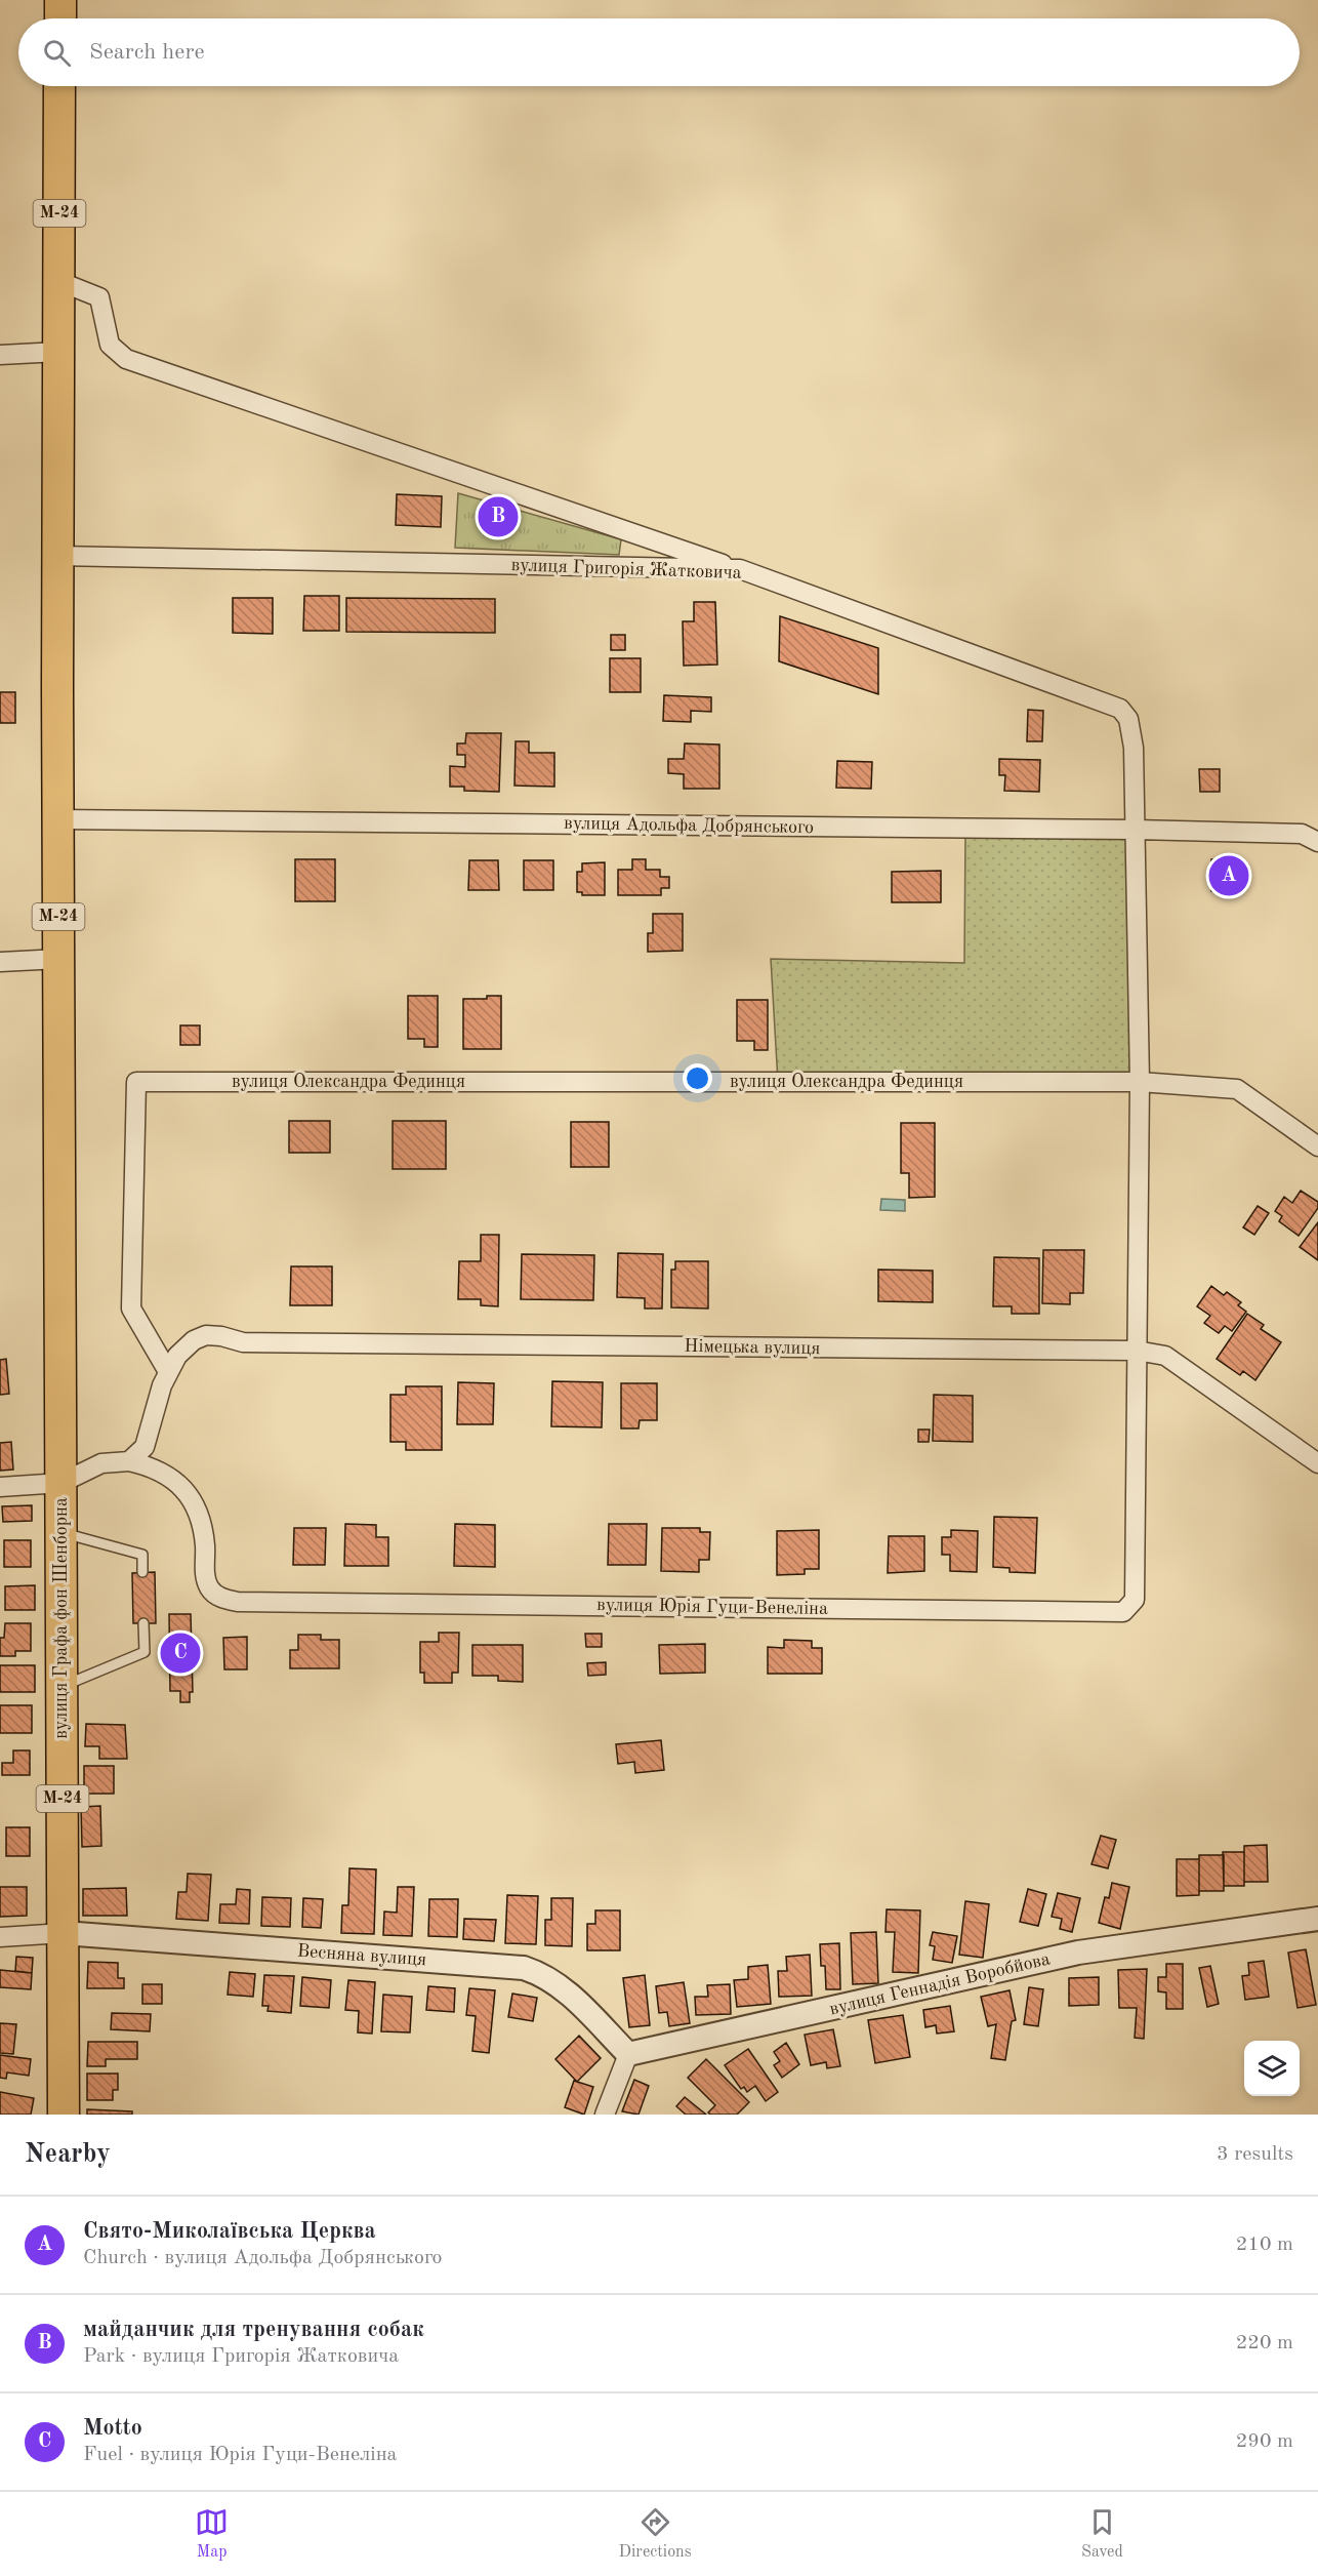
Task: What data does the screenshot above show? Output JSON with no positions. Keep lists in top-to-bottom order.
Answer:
{
  "streets": {
    "highway": ["М-24", "вулиця Графа фон Шенборна"],
    "street": [
      "вулиця Григорія Жатковича",
      "вулиця Адольфа Добрянського",
      "вулиця Олександра Фединця",
      "Німецька вулиця",
      "вулиця Юрія Гуци-Венеліна",
      "Весняна вулиця",
      "вулиця Геннадія Воробйова"
    ]
  },
  "crossings": [
    ["М-24", "вулиця Григорія Жатковича"],
    ["М-24", "вулиця Адольфа Добрянського"],
    ["М-24", "вулиця Графа фон Шенборна"],
    ["вулиця Григорія Жатковича", "вулиця Адольфа Добрянського"],
    ["вулиця Олександра Фединця", "Німецька вулиця"],
    ["Німецька вулиця", "вулиця Юрія Гуци-Венеліна"],
    ["вулиця Юрія Гуци-Венеліна", "вулиця Графа фон Шенборна"],
    ["вулиця Графа фон Шенборна", "Весняна вулиця"],
    ["Весняна вулиця", "вулиця Геннадія Воробйова"]
  ],
  "page": {
    "search": "Search here",
    "pins": ["B", "A", "C"],
    "heading": ["Nearby", "3 results"],
    "list": [
      {
        "mark": "A",
        "name": "Свято-Миколаївська Церква",
        "note": "Church · вулиця Адольфа Добрянського",
        "value": "210 m"
      },
      {
        "mark": "B",
        "name": "майданчик для тренування собак",
        "note": "Park · вулиця Григорія Жатковича",
        "value": "220 m"
      },
      {
        "mark": "C",
        "name": "Motto",
        "note": "Fuel · вулиця Юрія Гуци-Венеліна",
        "value": "290 m"
      }
    ],
    "nav": ["Map", "Directions", "Saved"]
  }
}
